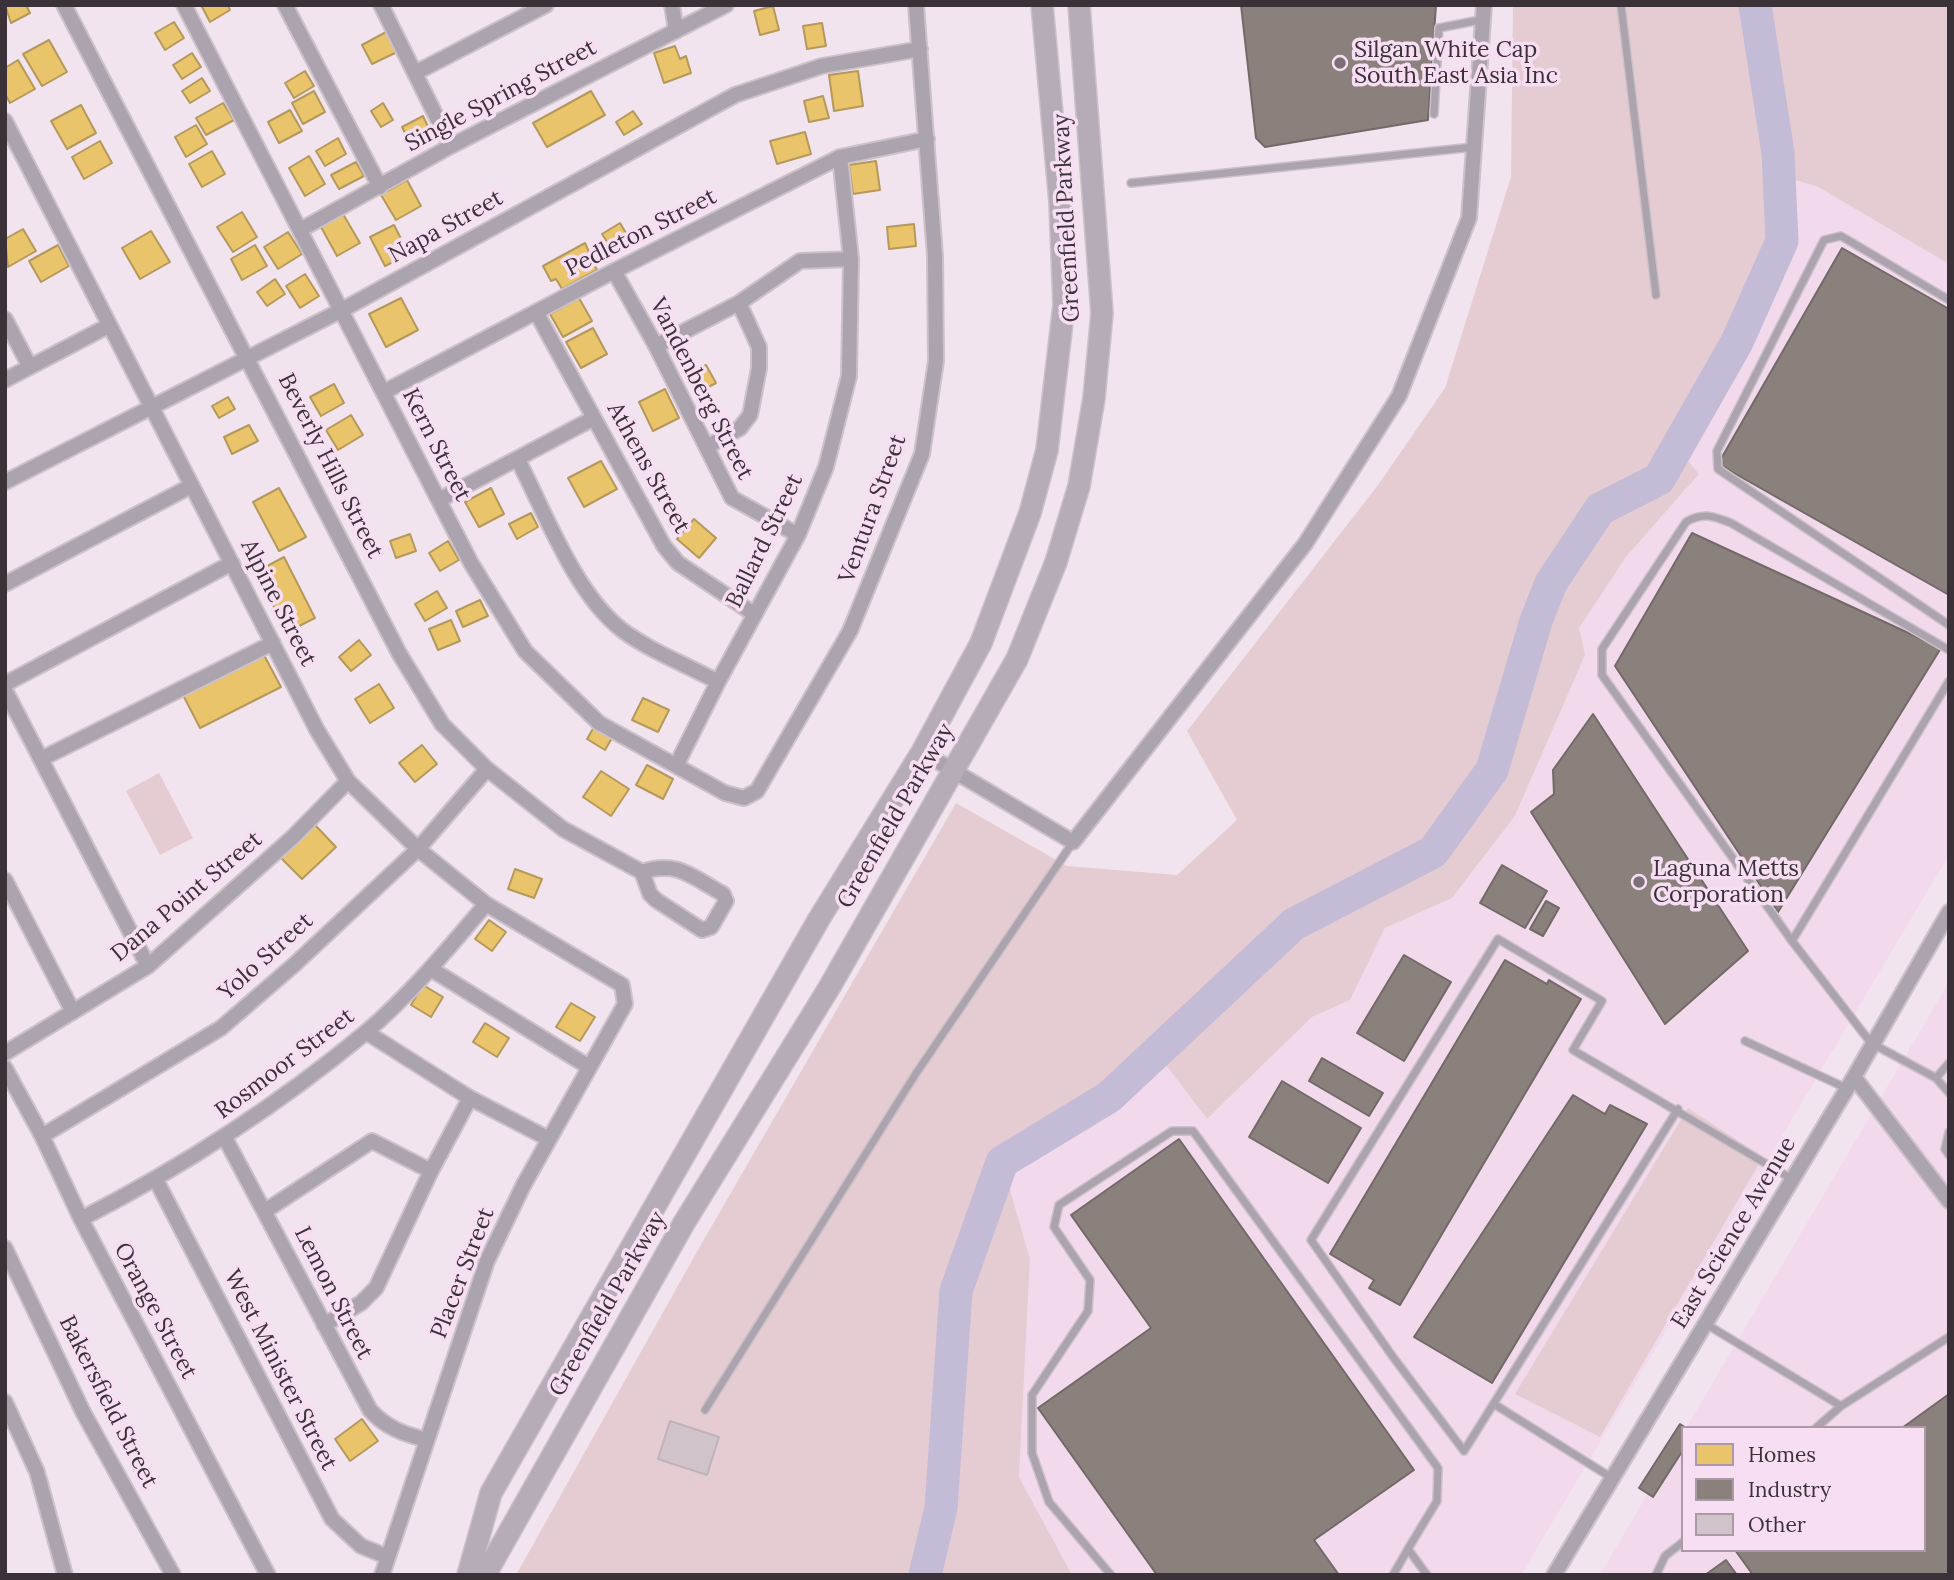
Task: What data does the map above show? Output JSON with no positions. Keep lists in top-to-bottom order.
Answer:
{
  "streets": {
    "main road": ["Greenfield Parkway"],
    "street": [
      "Single Spring Street",
      "Napa Street",
      "Pedleton Street",
      "Vandenberg Street",
      "Kern Street",
      "Beverly Hills Street",
      "Athens Street",
      "Ventura Street",
      "Ballard Street",
      "Alpine Street",
      "Dana Point Street",
      "Yolo Street",
      "Rosmoor Street",
      "East Science Avenue",
      "Placer Street",
      "Lemon Street",
      "Orange Street",
      "West Minister Street",
      "Bakersfield Street"
    ]
  },
  "crossings": [
    ["Single Spring Street", "Kern Street"],
    ["Napa Street", "Kern Street"],
    ["Napa Street", "Beverly Hills Street"],
    ["Napa Street", "Ventura Street"],
    ["Napa Street", "Alpine Street"],
    ["Pedleton Street", "Vandenberg Street"],
    ["Pedleton Street", "Kern Street"],
    ["Pedleton Street", "Athens Street"],
    ["Pedleton Street", "Ventura Street"],
    ["Pedleton Street", "Ballard Street"],
    ["Vandenberg Street", "Ballard Street"],
    ["Kern Street", "Ventura Street"],
    ["Kern Street", "Ballard Street"],
    ["Beverly Hills Street", "Yolo Street"],
    ["Athens Street", "Ballard Street"],
    ["Alpine Street", "Dana Point Street"],
    ["Alpine Street", "Yolo Street"],
    ["Alpine Street", "Rosmoor Street"],
    ["Alpine Street", "Placer Street"],
    ["Yolo Street", "Orange Street"],
    ["Rosmoor Street", "Lemon Street"],
    ["Rosmoor Street", "Orange Street"],
    ["Rosmoor Street", "West Minister Street"],
    ["Placer Street", "Lemon Street"],
    ["Placer Street", "West Minister Street"]
  ],
  "places": ["Silgan White Cap South East Asia Inc", "Laguna Metts Corporation"],
  "legend": ["Homes", "Industry", "Other"]
}
